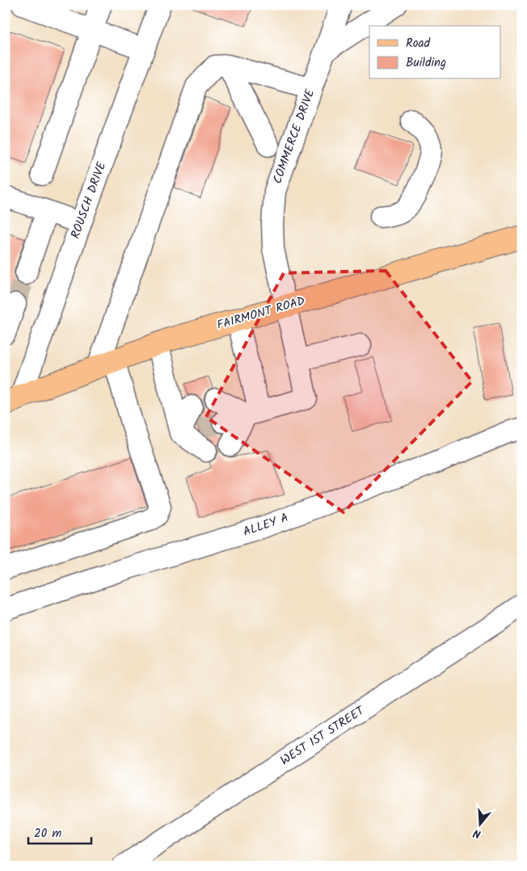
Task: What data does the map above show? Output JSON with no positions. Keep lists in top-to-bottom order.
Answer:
{
  "streets": {
    "main road": ["FAIRMONT ROAD"],
    "street": [
      "COMMERCE DRIVE",
      "ROUSCH DRIVE",
      "ALLEY A",
      "WEST 1ST STREET"
    ]
  },
  "crossings": [
    ["COMMERCE DRIVE", "FAIRMONT ROAD"],
    ["ROUSCH DRIVE", "FAIRMONT ROAD"]
  ],
  "legend": ["Road", "Building"],
  "scale_bar": "20 m",
  "north": "bottom"
}
